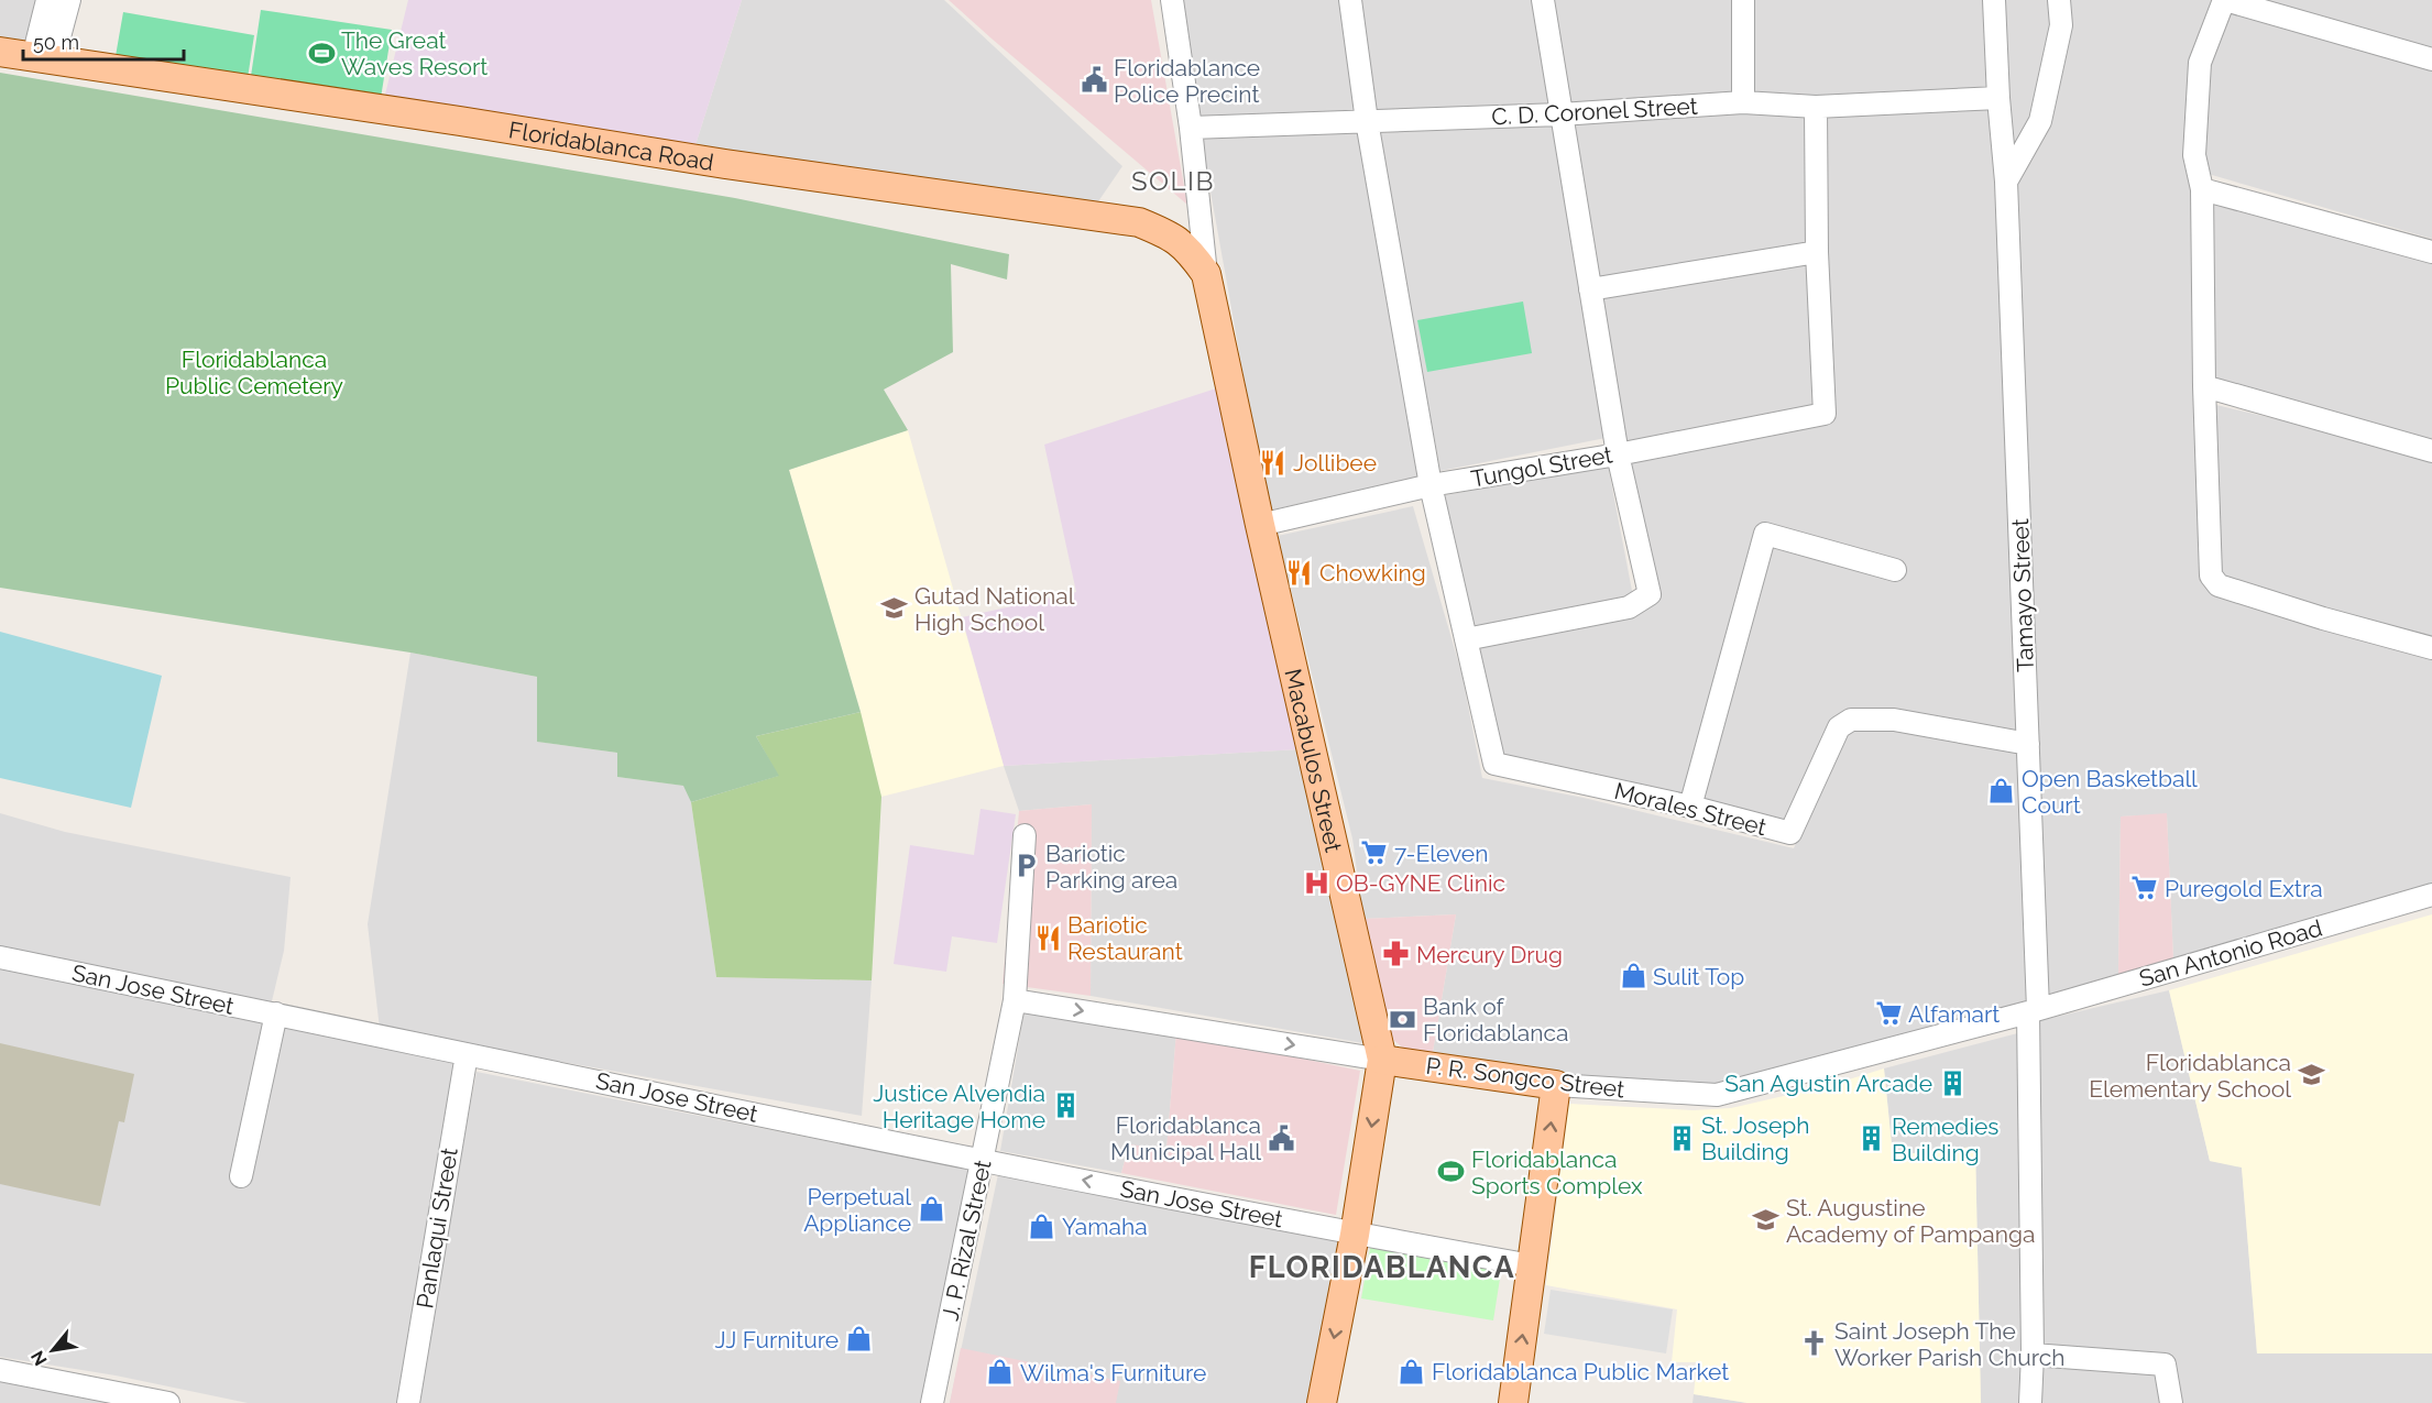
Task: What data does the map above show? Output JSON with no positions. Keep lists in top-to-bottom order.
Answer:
{
  "streets": {
    "main road": ["Floridablanca Road", "Macabulos Street", "P. R. Songco Street"],
    "street": [
      "C. D. Coronel Street",
      "Tungol Street",
      "Tamayo Street",
      "Morales Street",
      "San Antonio Road",
      "San Jose Street",
      "Panlaqui Street",
      "J. P. Rizal Street"
    ]
  },
  "crossings": [
    ["C. D. Coronel Street", "Tamayo Street"],
    ["Floridablanca Road", "Macabulos Street"],
    ["Tungol Street", "Macabulos Street"],
    ["Tamayo Street", "Morales Street"],
    ["Tamayo Street", "San Antonio Road"],
    ["Tamayo Street", "P. R. Songco Street"],
    ["Macabulos Street", "San Jose Street"],
    ["Macabulos Street", "P. R. Songco Street"],
    ["San Antonio Road", "P. R. Songco Street"],
    ["San Jose Street", "Panlaqui Street"],
    ["San Jose Street", "J. P. Rizal Street"],
    ["P. R. Songco Street", "J. P. Rizal Street"]
  ],
  "one_way": ["P. R. Songco Street"],
  "districts": ["SOLIB", "FLORIDABLANCA"],
  "parks": ["Floridablanca Public Cemetery"],
  "places": {
    "sports": ["The Great Waves Resort", "Floridablanca Sports Complex"],
    "public building": ["Floridablance Police Precint", "Floridablanca Municipal Hall"],
    "restaurant": ["Jollibee", "Chowking", "Bariotic Restaurant"],
    "school or university": ["Gutad National High School", "Floridablanca Elementary School", "St. Augustine Academy of Pampanga"],
    "shop": [
      "Open Basketball Court",
      "Sulit Top",
      "Perpetual Appliance",
      "Yamaha",
      "JJ Furniture",
      "Floridablanca Public Market",
      "Wilma's Furniture"
    ],
    "supermarket": ["7-Eleven", "Puregold Extra", "Alfamart"],
    "parking": ["Bariotic Parking area"],
    "hospital": ["OB-GYNE Clinic"],
    "pharmacy": ["Mercury Drug"],
    "bank": ["Bank of Floridablanca"],
    "building": [
      "San Agustin Arcade",
      "Justice Alvendia Heritage Home",
      "St. Joseph Building",
      "Remedies Building"
    ],
    "church": ["Saint Joseph The Worker Parish Church"]
  },
  "scale_bar": "50 m",
  "north": "bottom left"
}
